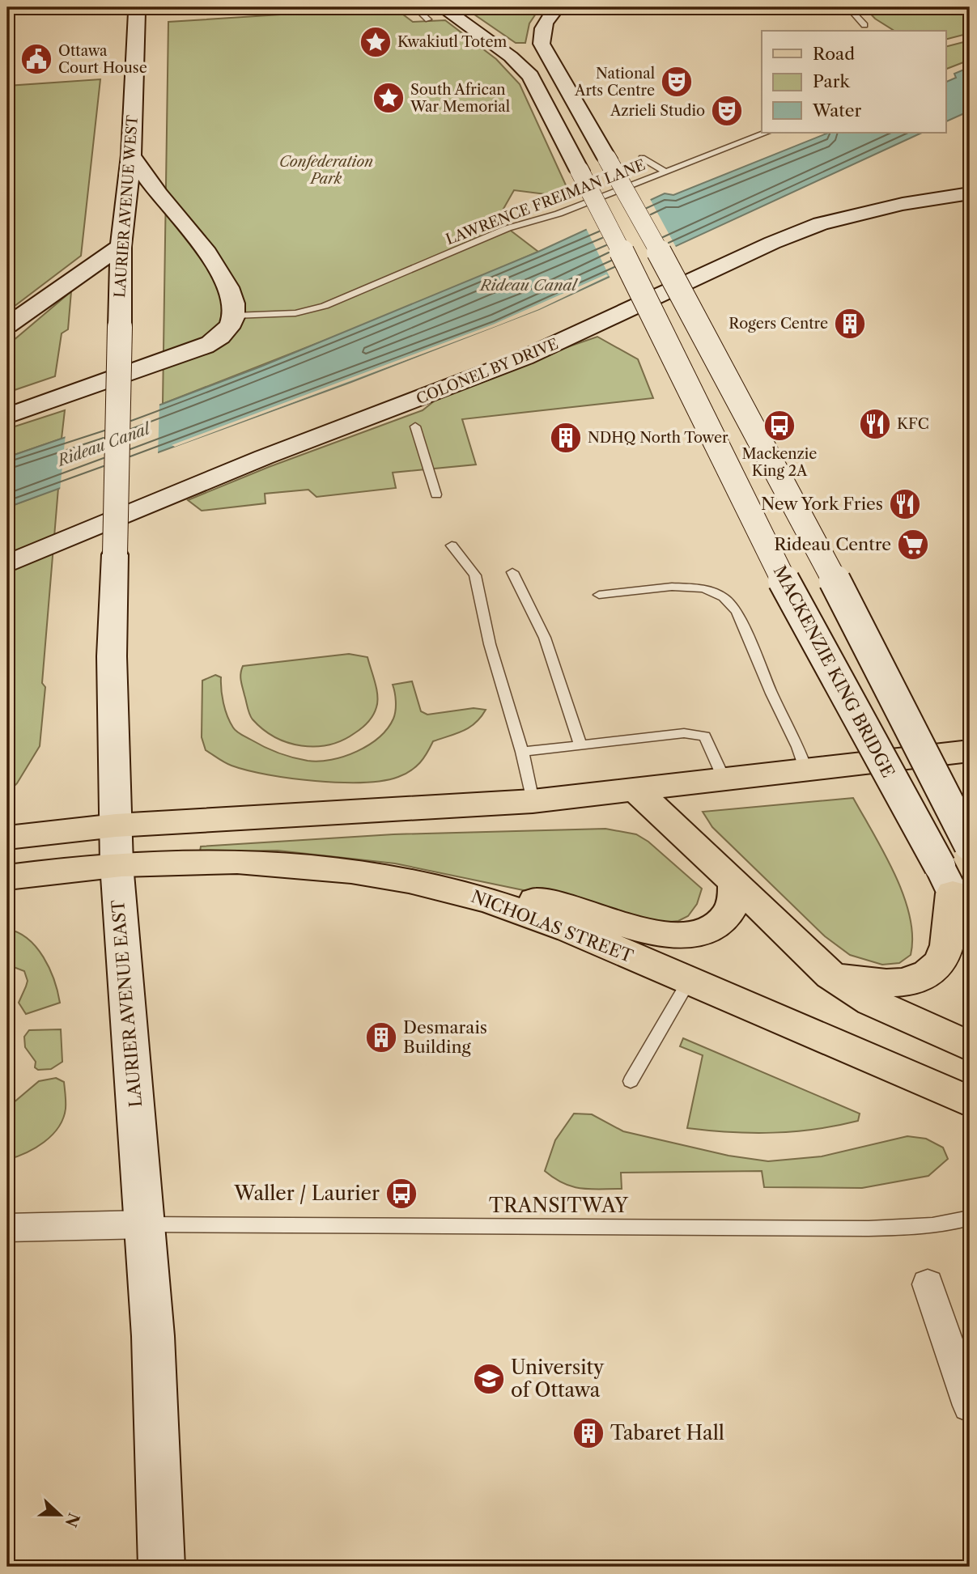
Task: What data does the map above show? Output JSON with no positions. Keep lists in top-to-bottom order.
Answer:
{
  "streets": {
    "main road": [
      "LAURIER AVENUE WEST",
      "COLONEL BY DRIVE",
      "MACKENZIE KING BRIDGE",
      "NICHOLAS STREET",
      "LAURIER AVENUE EAST"
    ],
    "lane": ["LAWRENCE FREIMAN LANE", "TRANSITWAY"]
  },
  "crossings": [
    ["LAURIER AVENUE WEST", "LAURIER AVENUE EAST"],
    ["NICHOLAS STREET", "LAURIER AVENUE EAST"],
    ["LAURIER AVENUE EAST", "TRANSITWAY"]
  ],
  "water": ["Rideau Canal"],
  "parks": ["Confederation Park"],
  "places": {
    "place": ["Kwakiutl Totem", "South African War Memorial"],
    "public building": ["Ottawa Court House"],
    "theatre": ["National Arts Centre", "Azrieli Studio"],
    "building": [
      "Rogers Centre",
      "NDHQ North Tower",
      "Desmarais Building",
      "Tabaret Hall"
    ],
    "restaurant": ["KFC", "New York Fries"],
    "bus stop": ["Mackenzie King 2A", "Waller / Laurier"],
    "supermarket": ["Rideau Centre"],
    "school or university": ["University of Ottawa"]
  },
  "legend": ["Road", "Park", "Water"],
  "north": "right"
}
